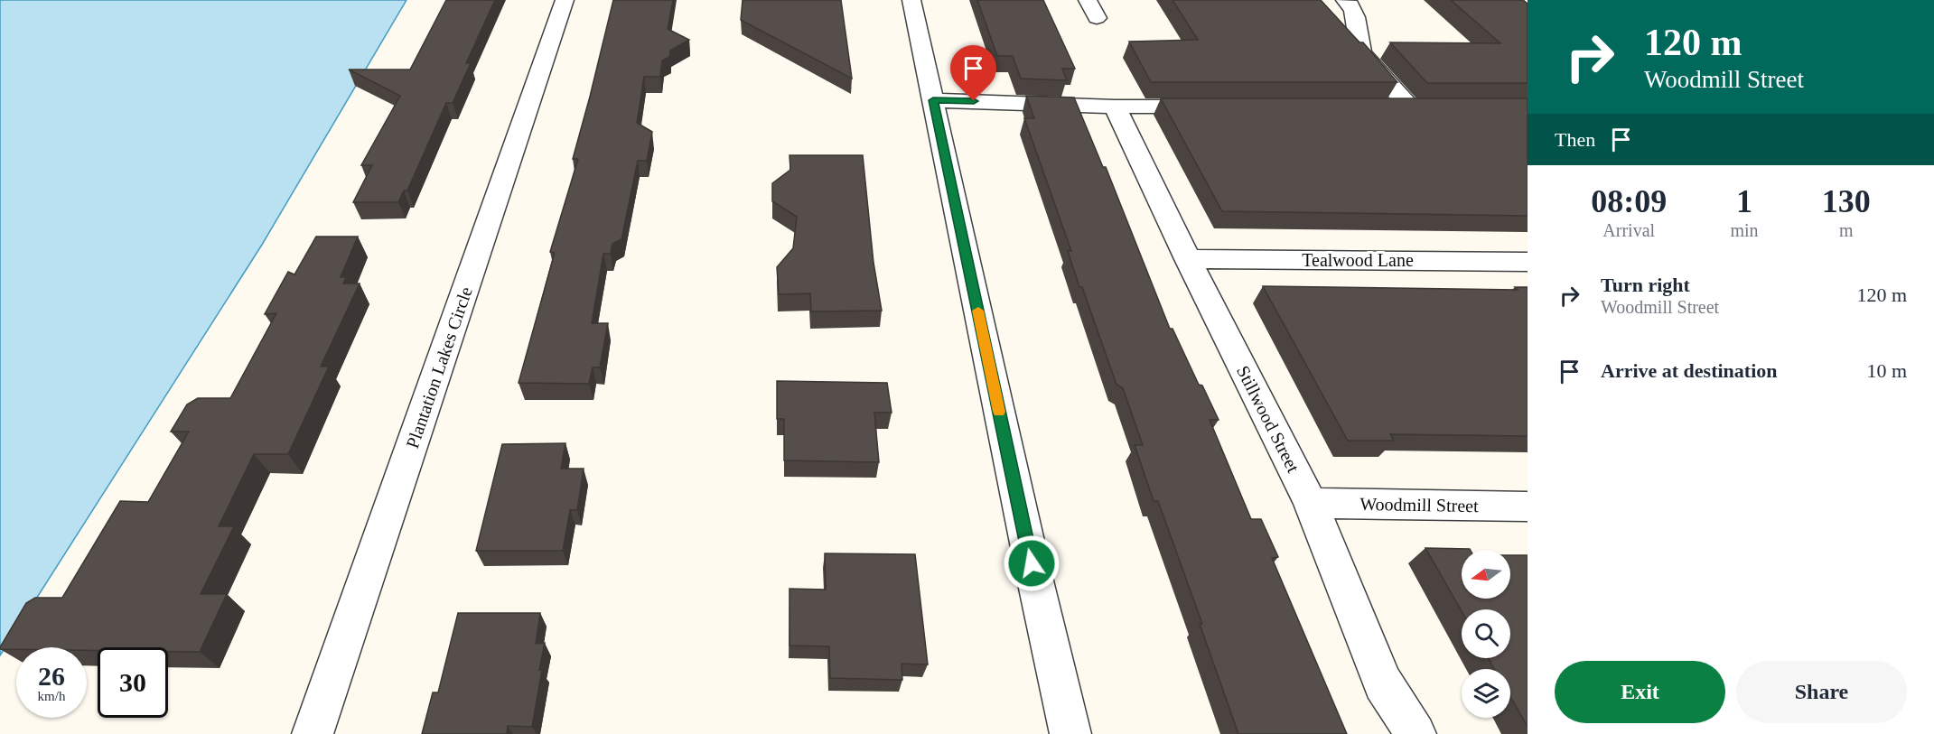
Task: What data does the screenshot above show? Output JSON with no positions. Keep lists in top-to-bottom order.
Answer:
{
  "streets": {
    "street": [
      "Tealwood Lane",
      "Plantation Lakes Circle",
      "Stillwood Street",
      "Woodmill Street"
    ]
  },
  "crossings": [
    ["Tealwood Lane", "Stillwood Street"],
    ["Stillwood Street", "Woodmill Street"]
  ],
  "north": "left",
  "page": {
    "turn": ["120 m", "Woodmill Street"],
    "then": "Then",
    "eta": [
      "08:09",
      "Arrival",
      "1",
      "min",
      "130",
      "m"
    ],
    "list": [
      {
        "name": "Turn right",
        "note": "Woodmill Street",
        "value": "120 m"
      },
      {
        "name": "Arrive at destination",
        "value": "10 m"
      }
    ],
    "speed": "26 km/h",
    "limit": "30",
    "buttons": ["Exit", "Share"]
  }
}
